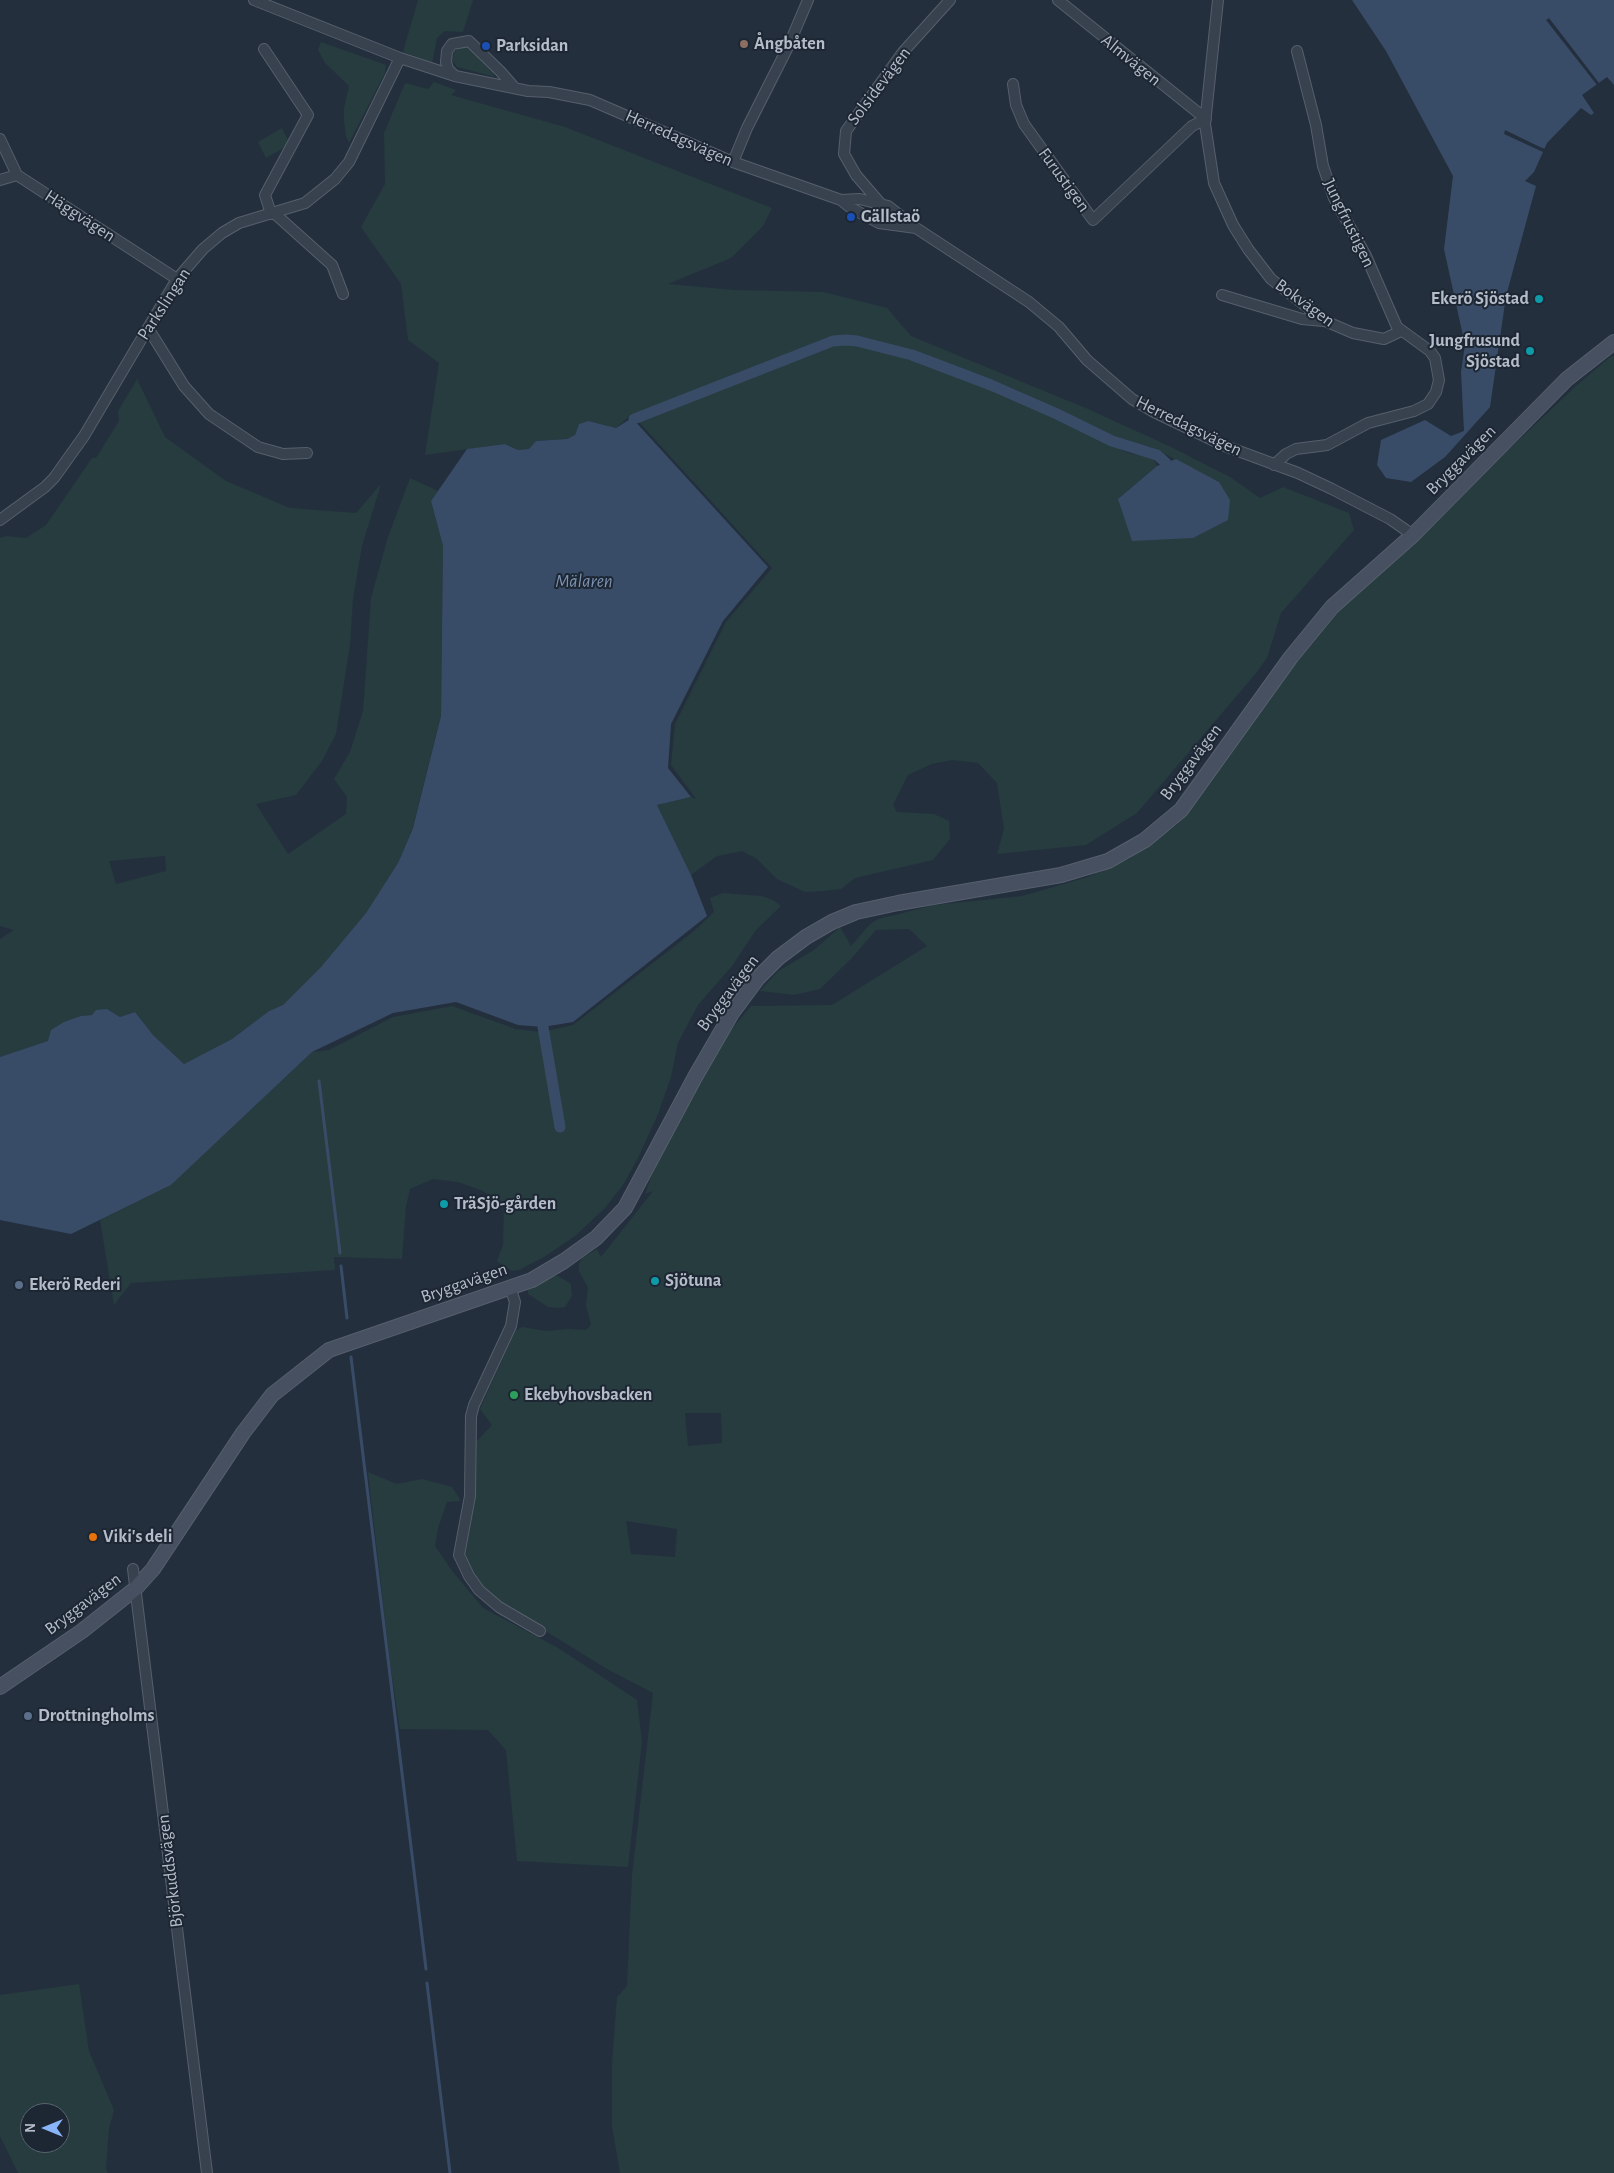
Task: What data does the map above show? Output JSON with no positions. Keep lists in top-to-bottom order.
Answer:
{
  "streets": {
    "main road": ["Bryggavägen"],
    "street": [
      "Almvägen",
      "Solsidevägen",
      "Herredagsvägen",
      "Furustigen",
      "Häggvägen",
      "Jungfrustigen",
      "Bokvägen",
      "Parkslingan",
      "Björkuddsvägen"
    ]
  },
  "crossings": [
    ["Almvägen", "Furustigen"],
    ["Almvägen", "Bokvägen"],
    ["Solsidevägen", "Herredagsvägen"],
    ["Herredagsvägen", "Parkslingan"],
    ["Herredagsvägen", "Bryggavägen"],
    ["Furustigen", "Bokvägen"],
    ["Häggvägen", "Parkslingan"],
    ["Jungfrustigen", "Bokvägen"],
    ["Bryggavägen", "Björkuddsvägen"]
  ],
  "water": ["Mälaren"],
  "places": [
    "Ångbåten",
    "Parksidan",
    "Gällstaö",
    "Ekerö Sjöstad",
    "Jungfrusund Sjöstad",
    "TräSjö-gården",
    "Sjötuna",
    "Ekerö Rederi",
    "Ekebyhovsbacken",
    "Viki's deli",
    "Drottningholms"
  ],
  "north": "left"
}
